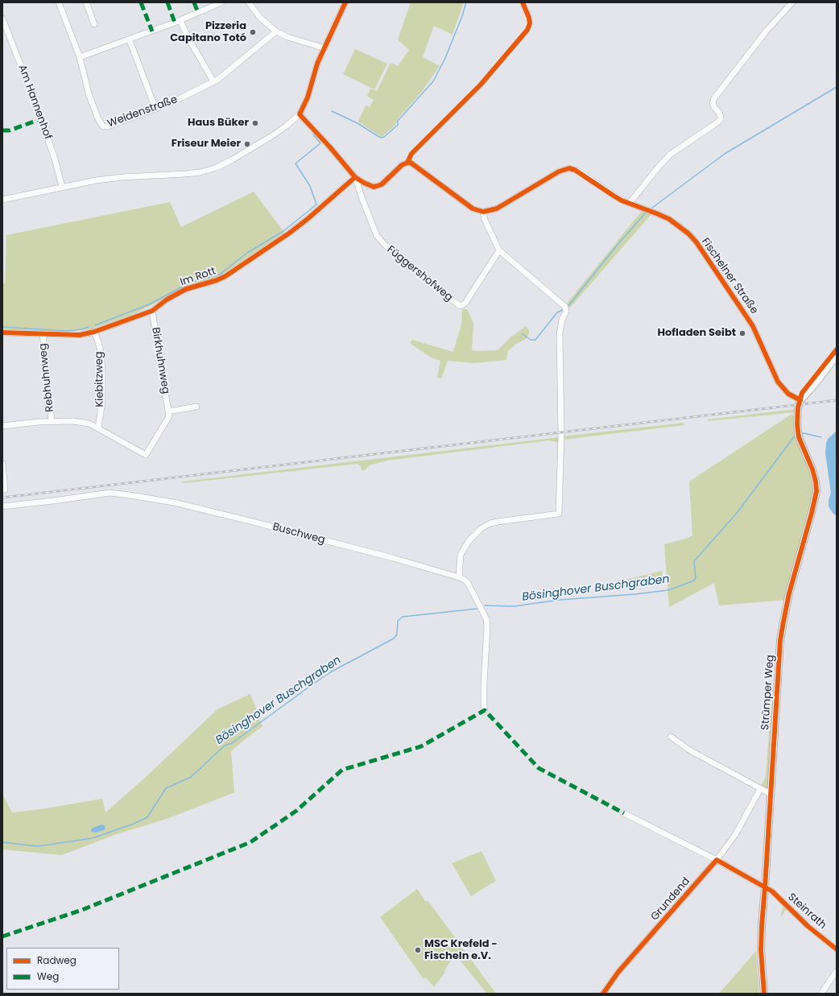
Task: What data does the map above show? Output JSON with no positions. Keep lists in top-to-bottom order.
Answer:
{
  "streets": {
    "street": [
      "Am Hannenhof",
      "Weidenstraße",
      "Függershofweg",
      "Fischelner Straße",
      "Im Rott",
      "Birkhuhnweg",
      "Rebhuhnweg",
      "Kiebitzweg",
      "Buschweg",
      "Strümper Weg",
      "Grundend",
      "Steinrath"
    ]
  },
  "crossings": [
    ["Függershofweg", "Im Rott"],
    ["Fischelner Straße", "Strümper Weg"],
    ["Im Rott", "Birkhuhnweg"],
    ["Im Rott", "Rebhuhnweg"],
    ["Im Rott", "Kiebitzweg"],
    ["Birkhuhnweg", "Kiebitzweg"],
    ["Strümper Weg", "Steinrath"]
  ],
  "water": ["Bösinghover Buschgraben"],
  "places": [
    "Pizzeria Capitano Totó",
    "Haus Büker",
    "Friseur Meier",
    "Hofladen Seibt",
    "MSC Krefeld - Fischeln e.V."
  ],
  "legend": ["Radweg", "Weg"]
}
